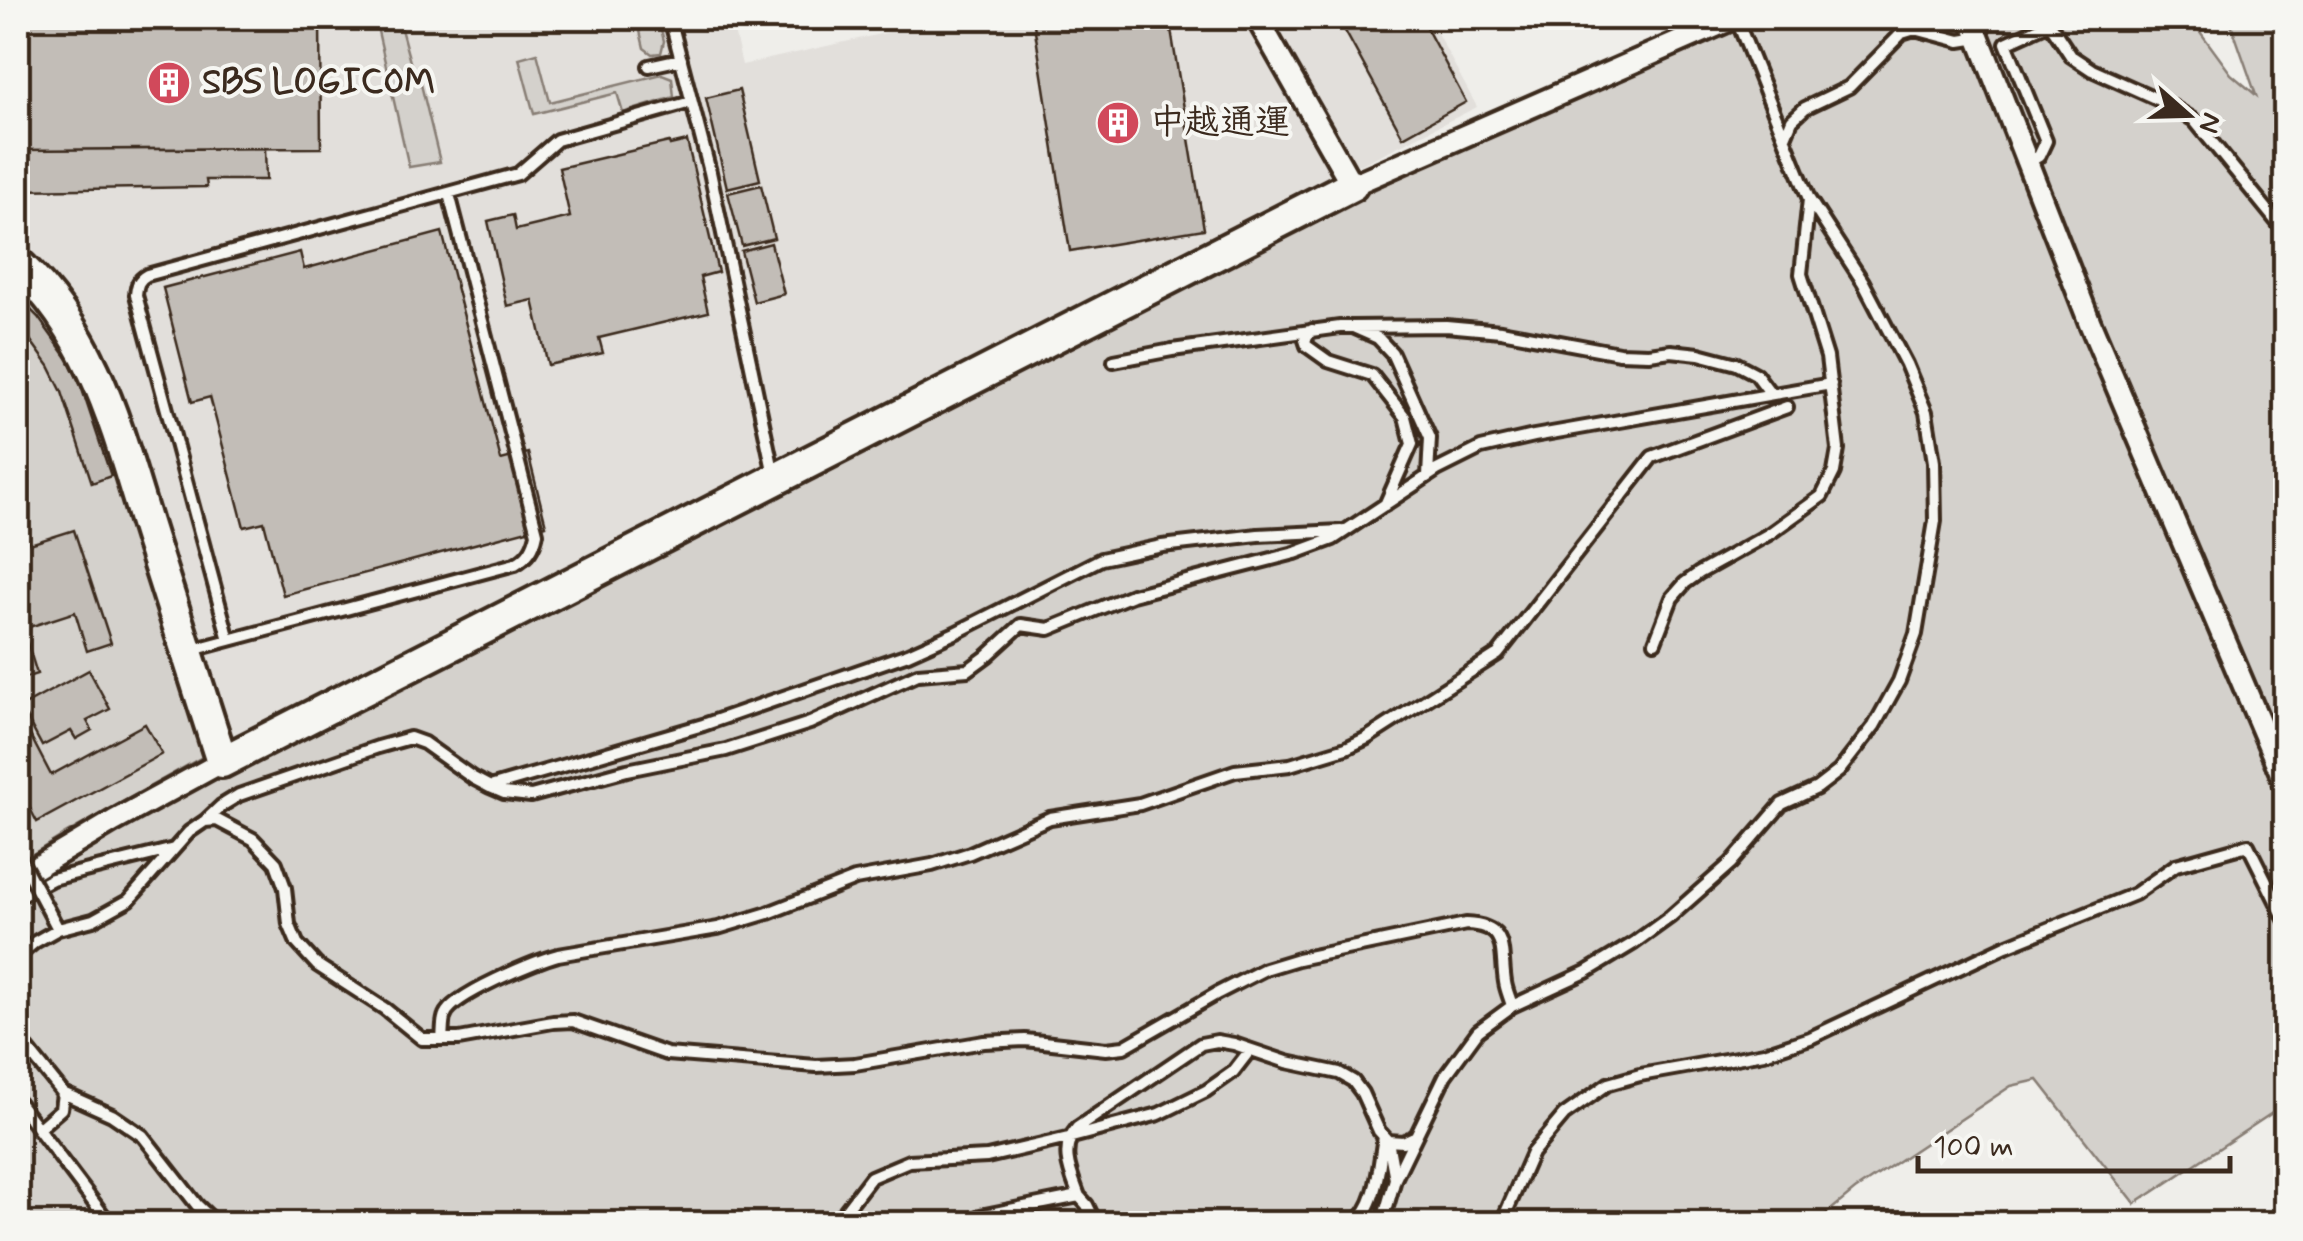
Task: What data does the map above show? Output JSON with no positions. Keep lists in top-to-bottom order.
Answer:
{
  "places": {
    "building": ["SBS LOGICOM", "中越通運"]
  },
  "scale_bar": "100 m",
  "north": "right"
}
